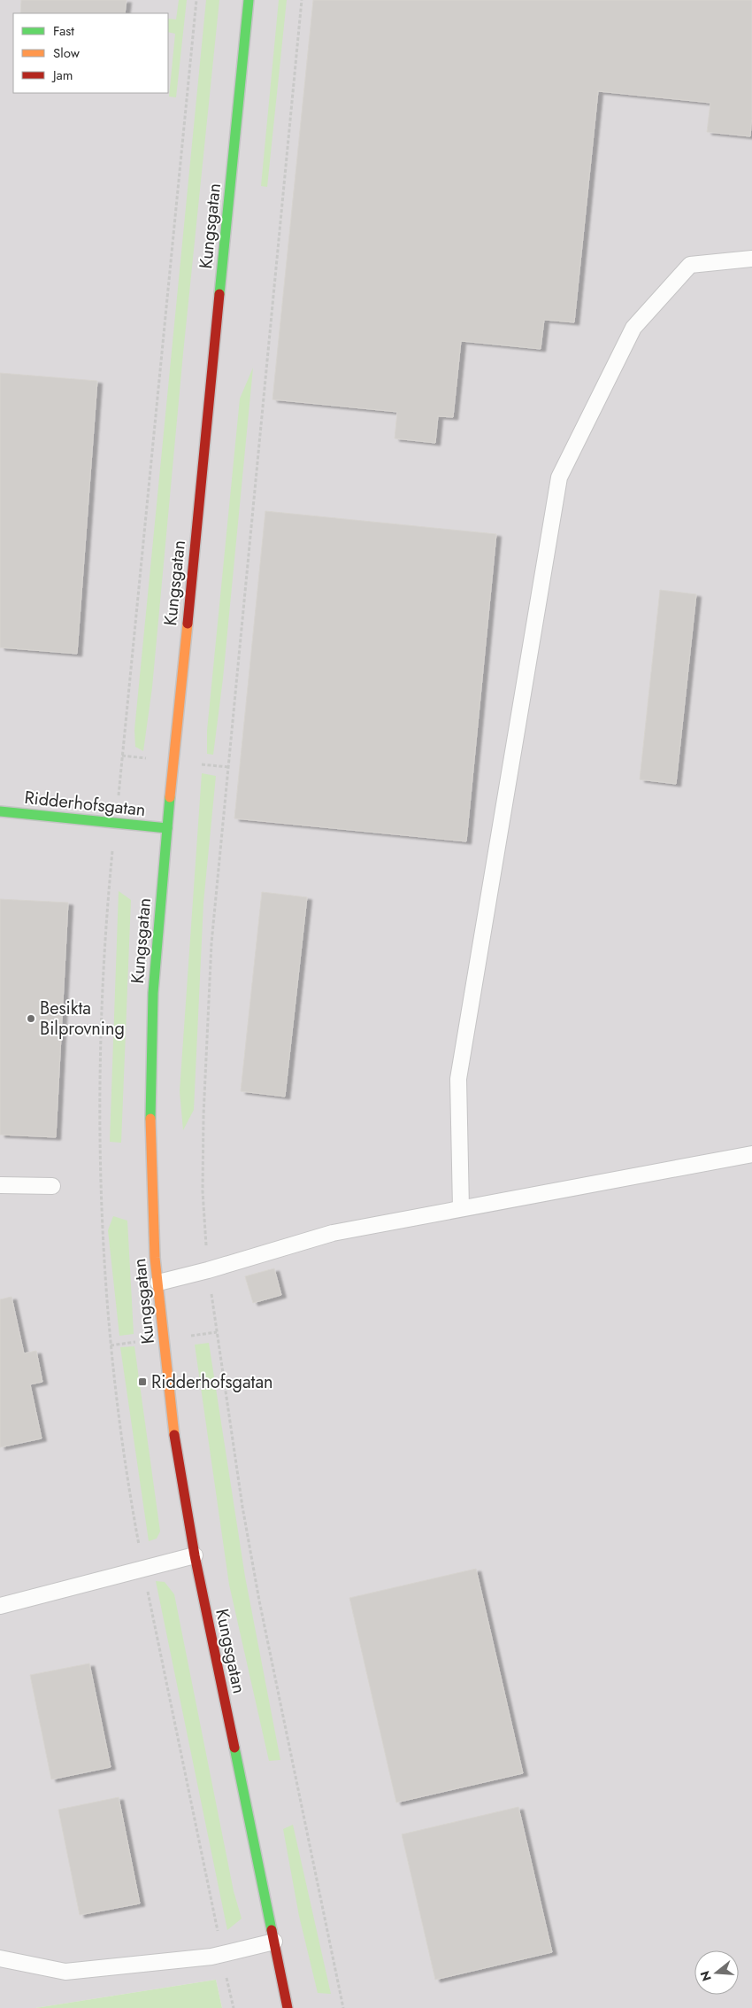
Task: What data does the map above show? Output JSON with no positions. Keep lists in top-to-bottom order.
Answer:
{
  "streets": {
    "main road": ["Kungsgatan", "Ridderhofsgatan"]
  },
  "crossings": [
    ["Kungsgatan", "Ridderhofsgatan"]
  ],
  "places": {
    "other": ["Besikta Bilprovning"],
    "transit": ["Ridderhofsgatan"]
  },
  "legend": ["Fast", "Slow", "Jam"],
  "north": "left"
}
